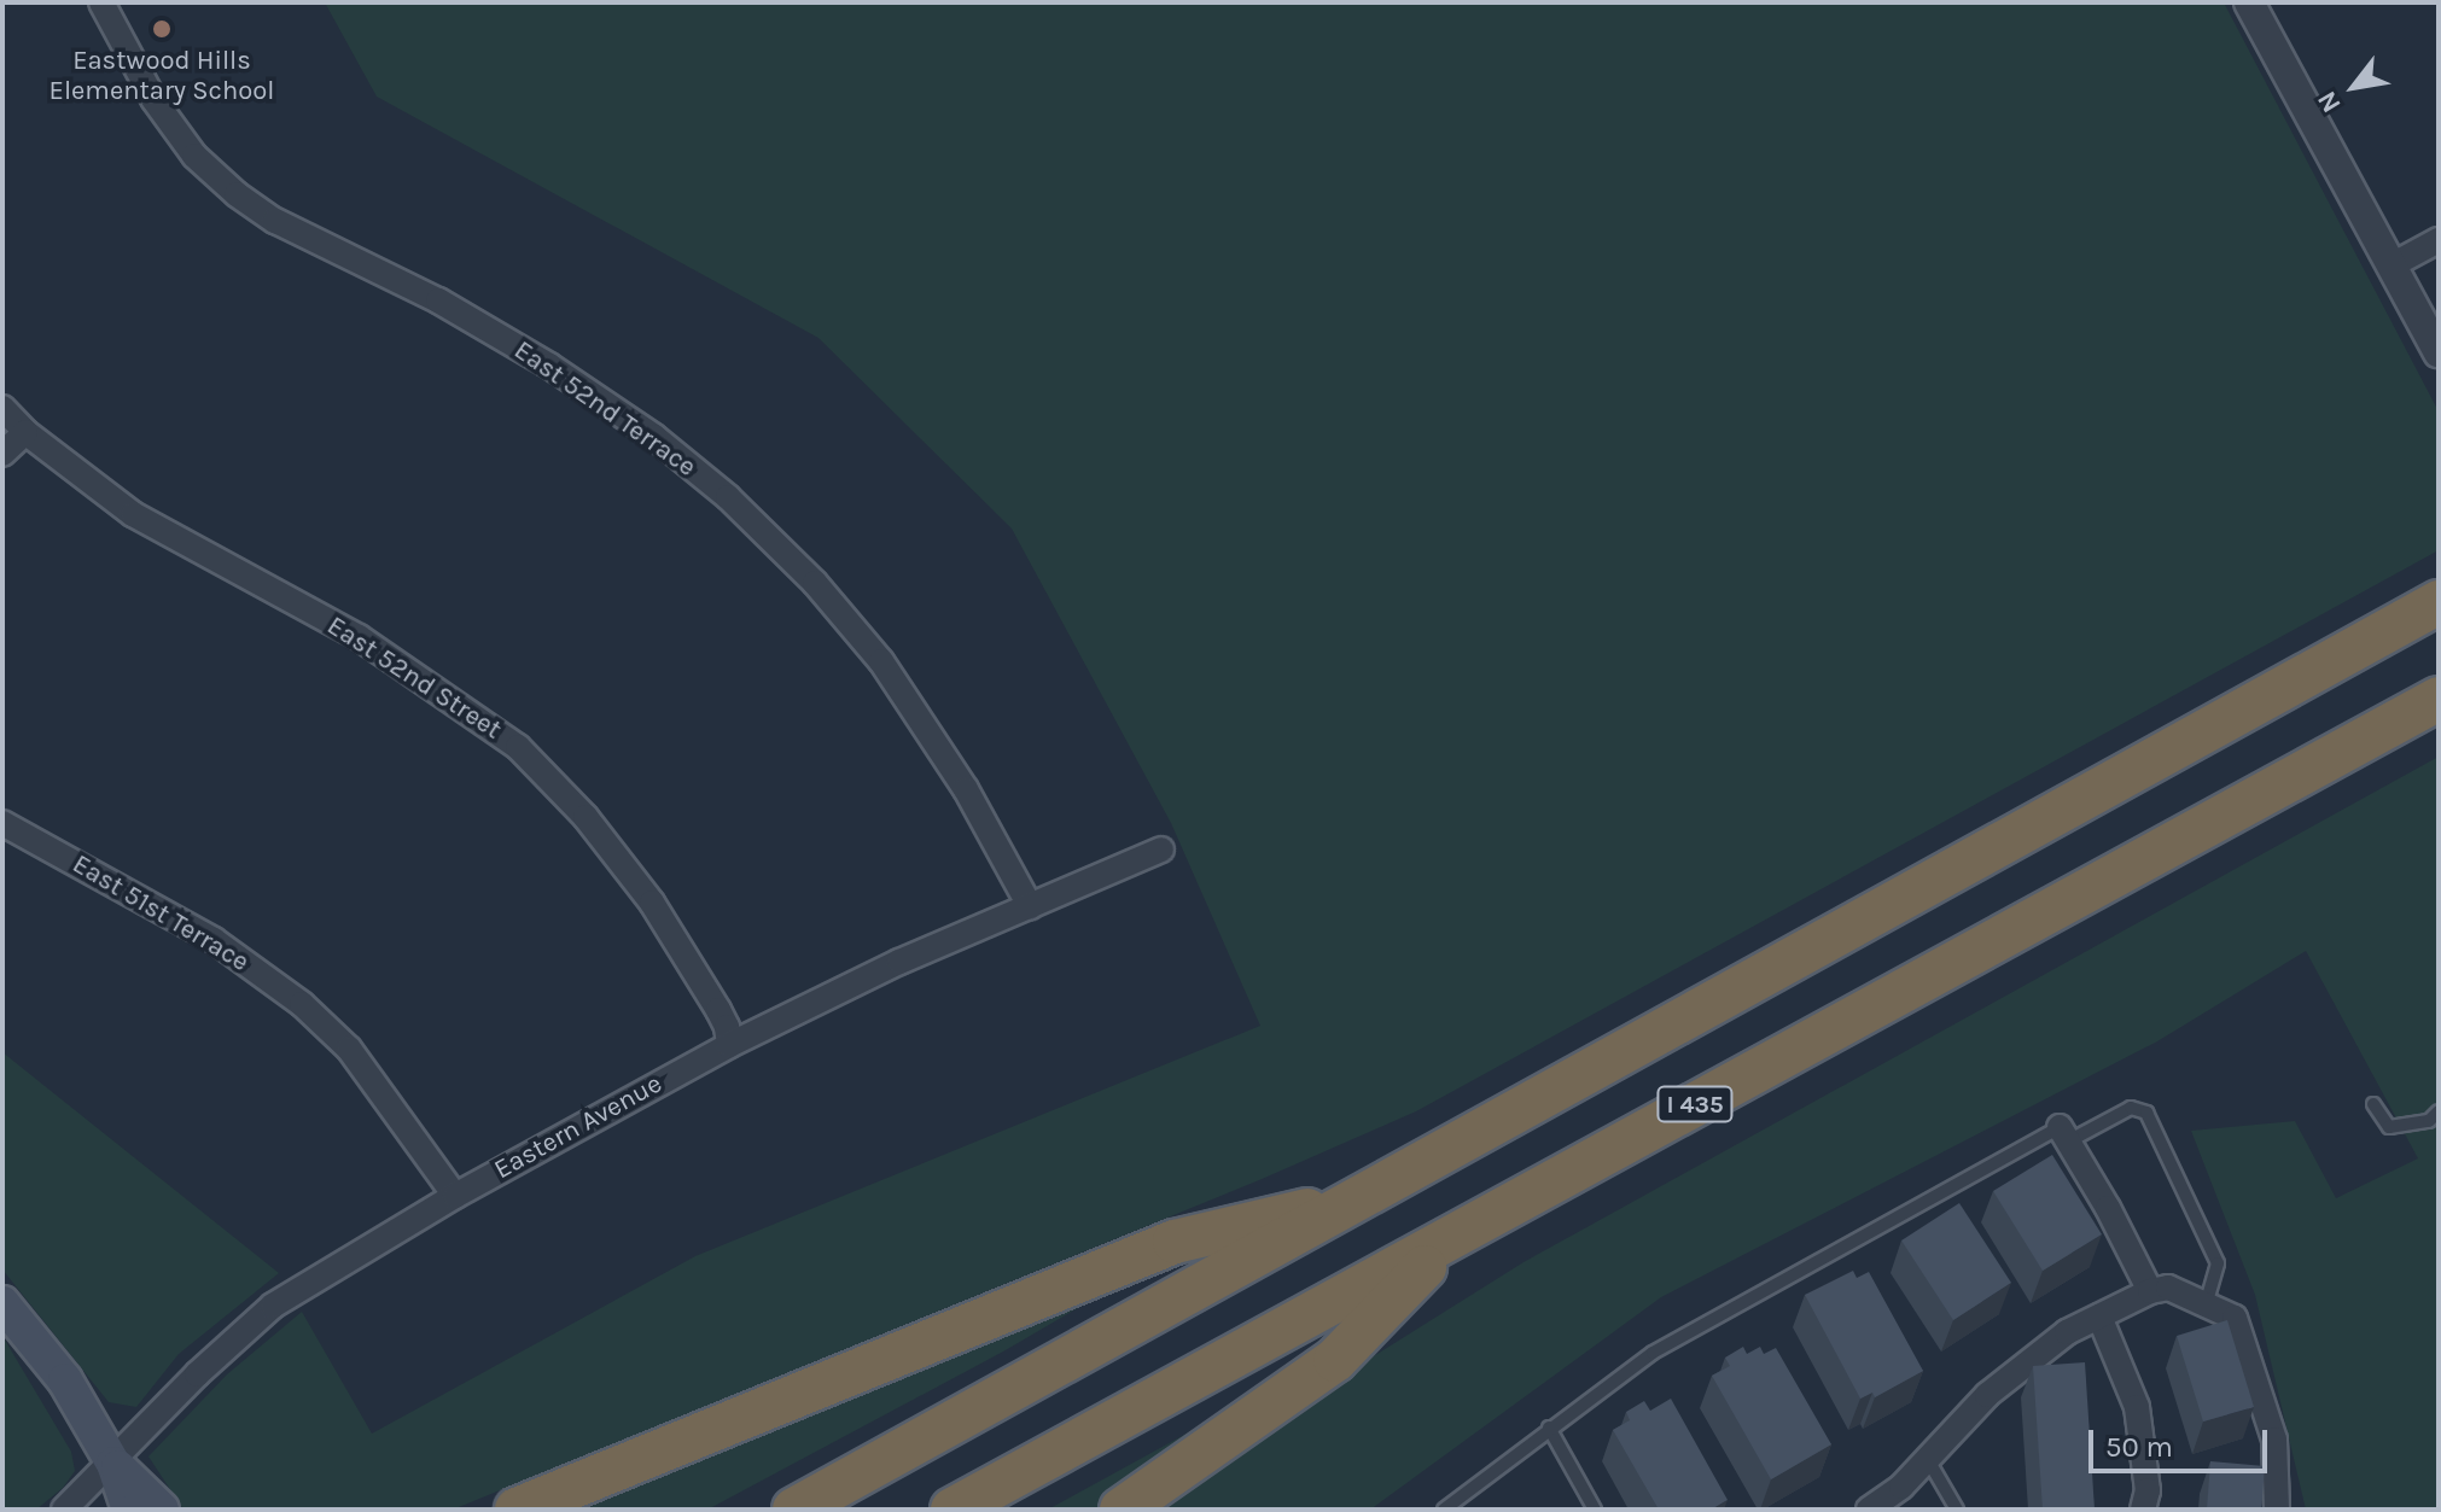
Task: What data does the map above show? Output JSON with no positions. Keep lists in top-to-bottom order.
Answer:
{
  "streets": {
    "highway": ["I 435"],
    "street": [
      "East 52nd Terrace",
      "East 52nd Street",
      "East 51st Terrace",
      "Eastern Avenue"
    ]
  },
  "crossings": [
    ["East 52nd Terrace", "Eastern Avenue"],
    ["East 52nd Street", "Eastern Avenue"],
    ["East 51st Terrace", "Eastern Avenue"]
  ],
  "places": ["Eastwood Hills Elementary School"],
  "scale_bar": "50 m",
  "north": "bottom left"
}
